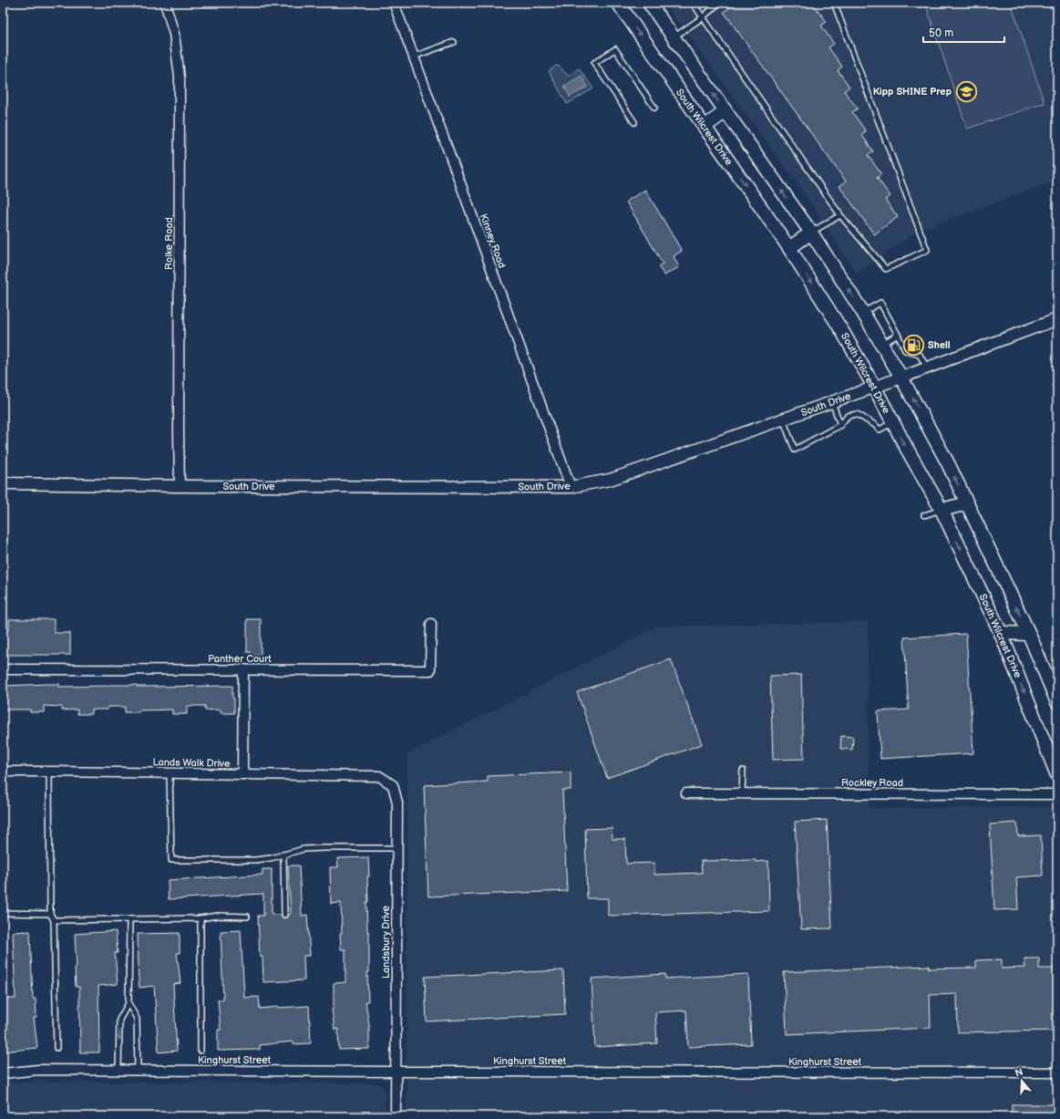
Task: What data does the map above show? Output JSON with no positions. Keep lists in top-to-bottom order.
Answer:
{
  "streets": {
    "main road": ["South Wilcrest Drive"],
    "street": [
      "Kinney Road",
      "Rolke Road",
      "South Drive",
      "Panther Court",
      "Lands Walk Drive",
      "Rockley Road",
      "Landsbury Drive",
      "Kinghurst Street"
    ]
  },
  "crossings": [
    ["South Wilcrest Drive", "South Drive"],
    ["Kinney Road", "South Drive"],
    ["Rolke Road", "South Drive"],
    ["Lands Walk Drive", "Landsbury Drive"],
    ["Landsbury Drive", "Kinghurst Street"]
  ],
  "places": {
    "school or university": ["Kipp SHINE Prep"],
    "fuel station": ["Shell"]
  },
  "scale_bar": "50 m",
  "north": "top"
}
